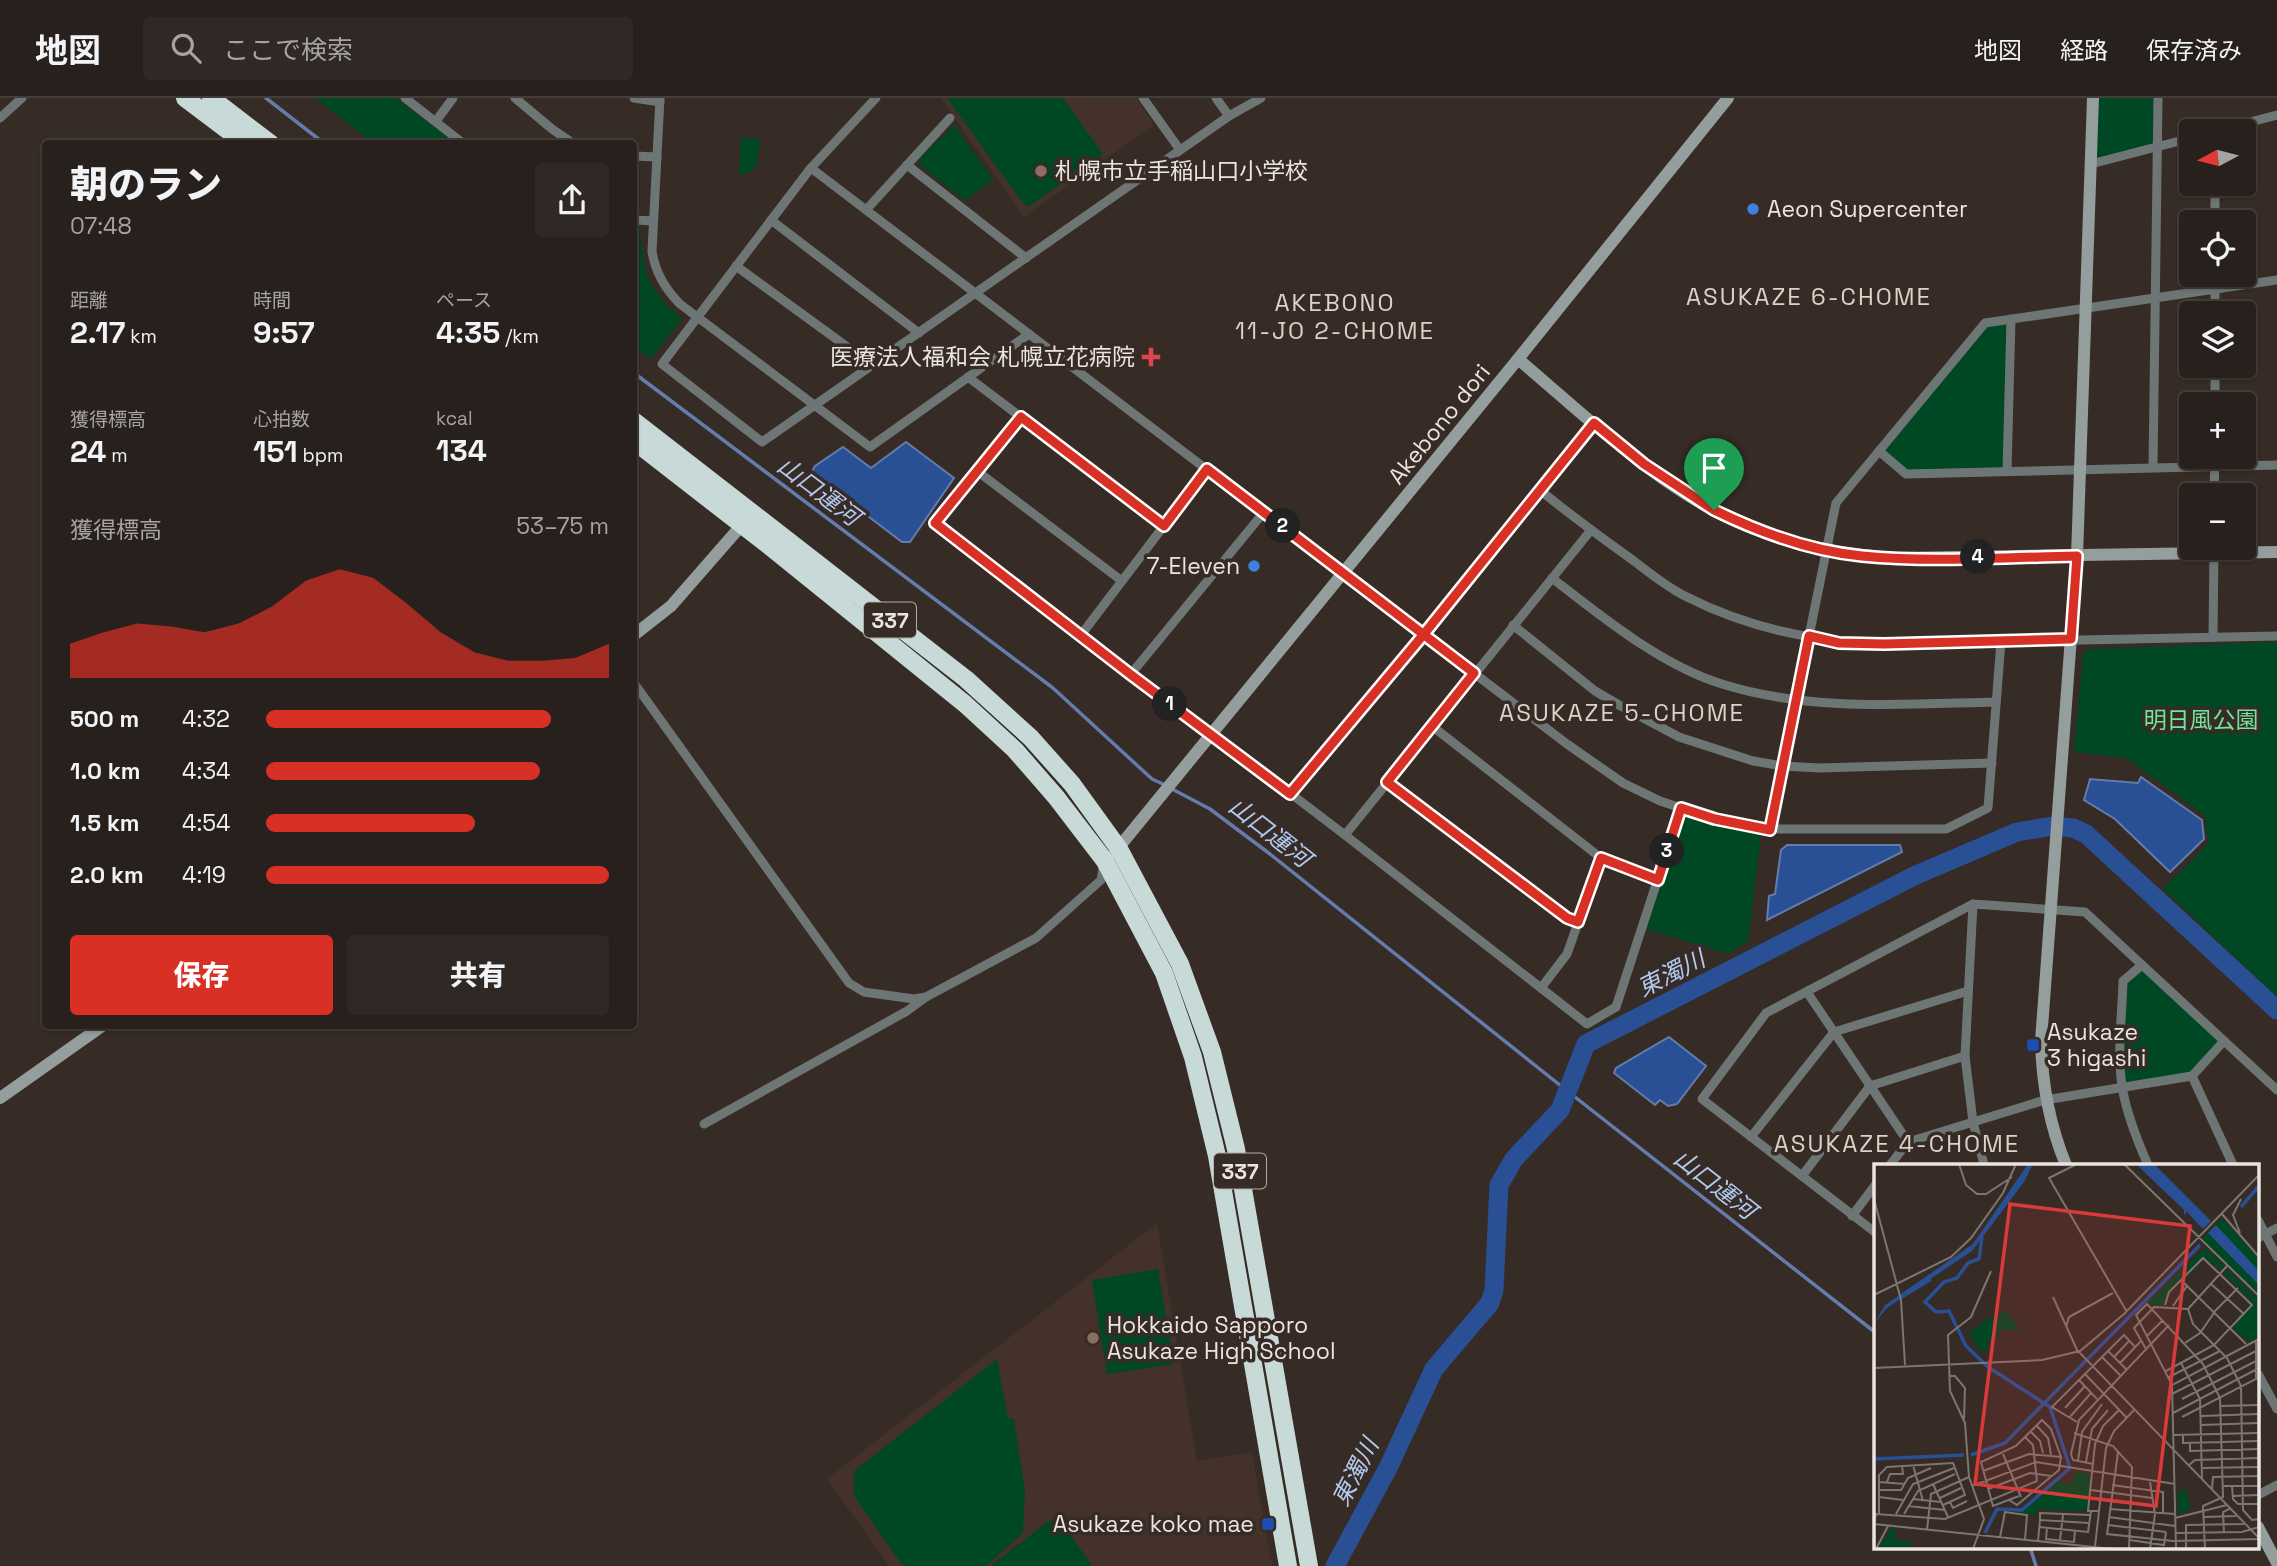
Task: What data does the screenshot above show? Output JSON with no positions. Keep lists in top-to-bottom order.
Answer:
{
  "streets": {
    "highway": ["337"],
    "street": ["Akebono dori"]
  },
  "crossings": [
    ["Akebono dori", "337"]
  ],
  "districts": [
    "ASUKAZE 6-CHOME",
    "AKEBONO 11-JO 2-CHOME",
    "ASUKAZE 5-CHOME",
    "ASUKAZE 4-CHOME"
  ],
  "water": ["山口運河", "東濁川"],
  "parks": ["明日風公園"],
  "places": {
    "other": [
      "札幌市立手稲山口小学校",
      "Aeon Supercenter",
      "7-Eleven",
      "Hokkaido Sapporo Asukaze High School"
    ],
    "health": ["医療法人福和会 札幌立花病院"],
    "transit": ["Asukaze 3 higashi", "Asukaze koko mae"]
  },
  "north": "left",
  "page": {
    "header": "地図",
    "search": "ここで検索",
    "nav": ["地図", "経路", "保存済み"],
    "map_buttons": ["+", "−"],
    "heading": ["朝のラン", "07:48"],
    "stats": [
      ["距離", "2.17 km"],
      ["時間", "9:57"],
      ["ペース", "4:35 /km"],
      ["獲得標高", "24 m"],
      ["心拍数", "151 bpm"],
      ["kcal", "134"]
    ],
    "chart": ["獲得標高", "53–75 m"],
    "pins": [
      "2",
      "4",
      "1",
      "3"
    ],
    "list": [
      {
        "name": "500 m",
        "note": "4:32"
      },
      {
        "name": "1.0 km",
        "note": "4:34"
      },
      {
        "name": "1.5 km",
        "note": "4:54"
      },
      {
        "name": "2.0 km",
        "note": "4:19"
      }
    ],
    "buttons": ["保存", "共有"]
  }
}
